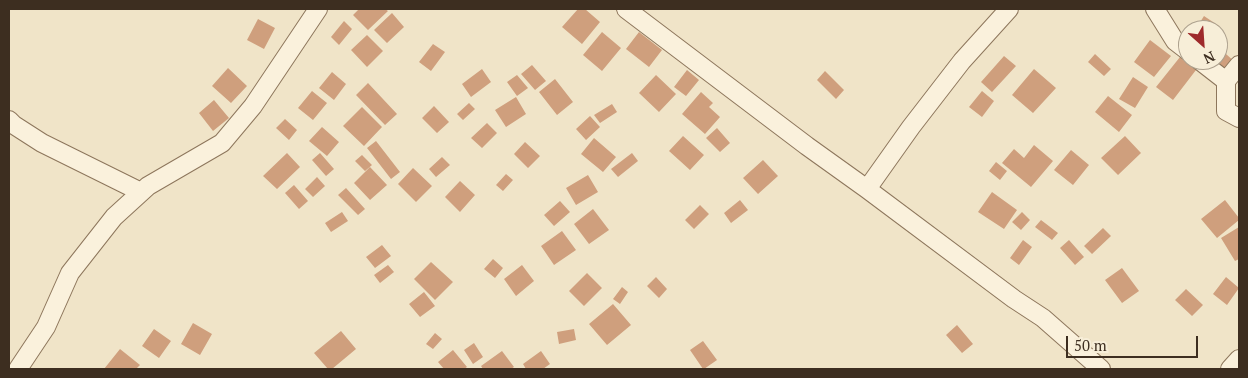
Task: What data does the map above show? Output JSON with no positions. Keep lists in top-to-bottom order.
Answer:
{
  "scale_bar": "50 m",
  "north": "bottom right"
}
